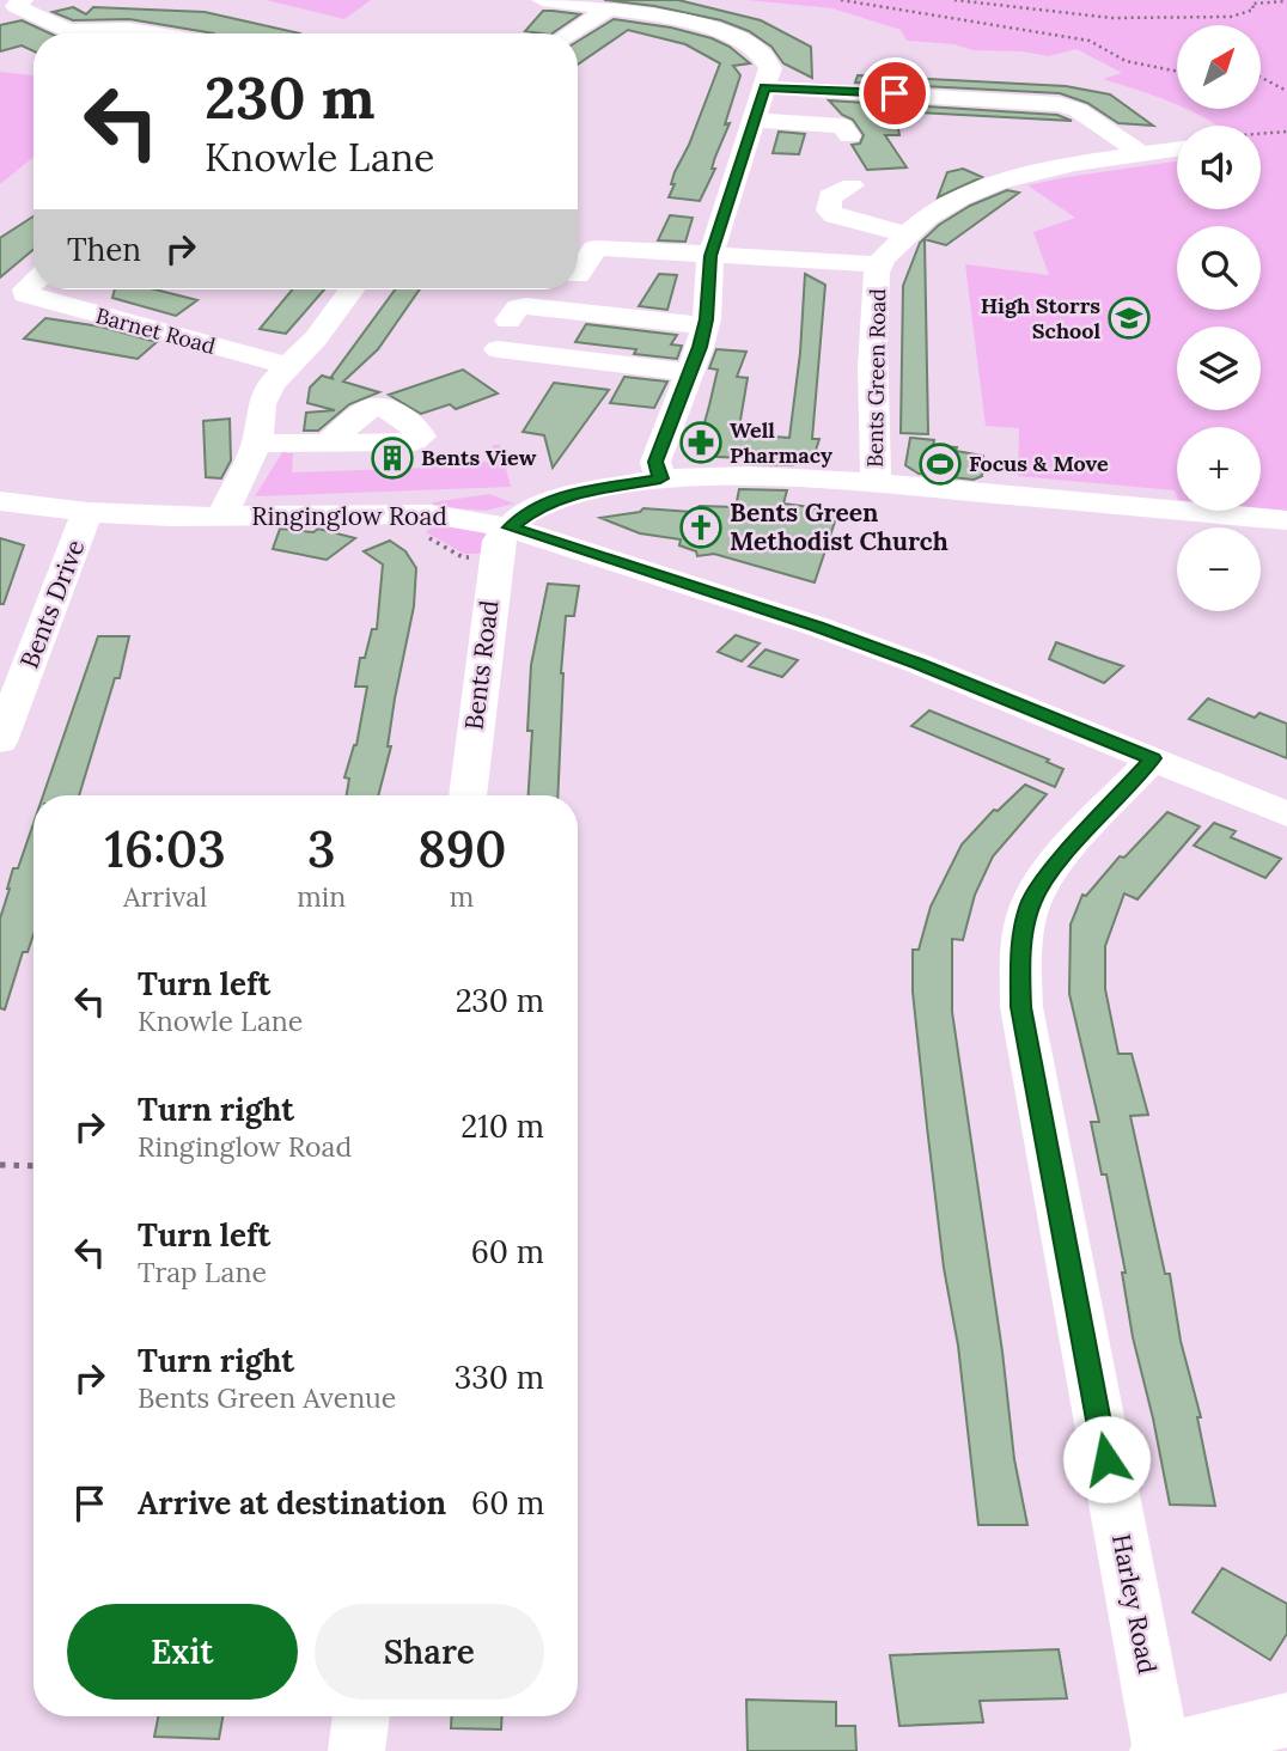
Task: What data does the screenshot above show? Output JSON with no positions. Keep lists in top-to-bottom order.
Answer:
{
  "streets": {
    "street": [
      "Barnet Road",
      "Bents Green Road",
      "Ringinglow Road",
      "Bents Drive",
      "Bents Road",
      "Harley Road"
    ]
  },
  "crossings": [
    ["Ringinglow Road", "Bents Drive"],
    ["Ringinglow Road", "Bents Road"],
    ["Ringinglow Road", "Harley Road"]
  ],
  "places": {
    "school or university": ["High Storrs School"],
    "pharmacy": ["Well Pharmacy"],
    "building": ["Bents View"],
    "sports": ["Focus & Move"],
    "church": ["Bents Green Methodist Church"]
  },
  "north": "top right",
  "page": {
    "map_buttons": ["+", "−"],
    "turn": ["230 m", "Knowle Lane"],
    "then": "Then",
    "eta": [
      "16:03",
      "Arrival",
      "3",
      "min",
      "890",
      "m"
    ],
    "list": [
      {
        "name": "Turn left",
        "note": "Knowle Lane",
        "value": "230 m"
      },
      {
        "name": "Turn right",
        "note": "Ringinglow Road",
        "value": "210 m"
      },
      {
        "name": "Turn left",
        "note": "Trap Lane",
        "value": "60 m"
      },
      {
        "name": "Turn right",
        "note": "Bents Green Avenue",
        "value": "330 m"
      },
      {
        "name": "Arrive at destination",
        "value": "60 m"
      }
    ],
    "buttons": ["Exit", "Share"]
  }
}
